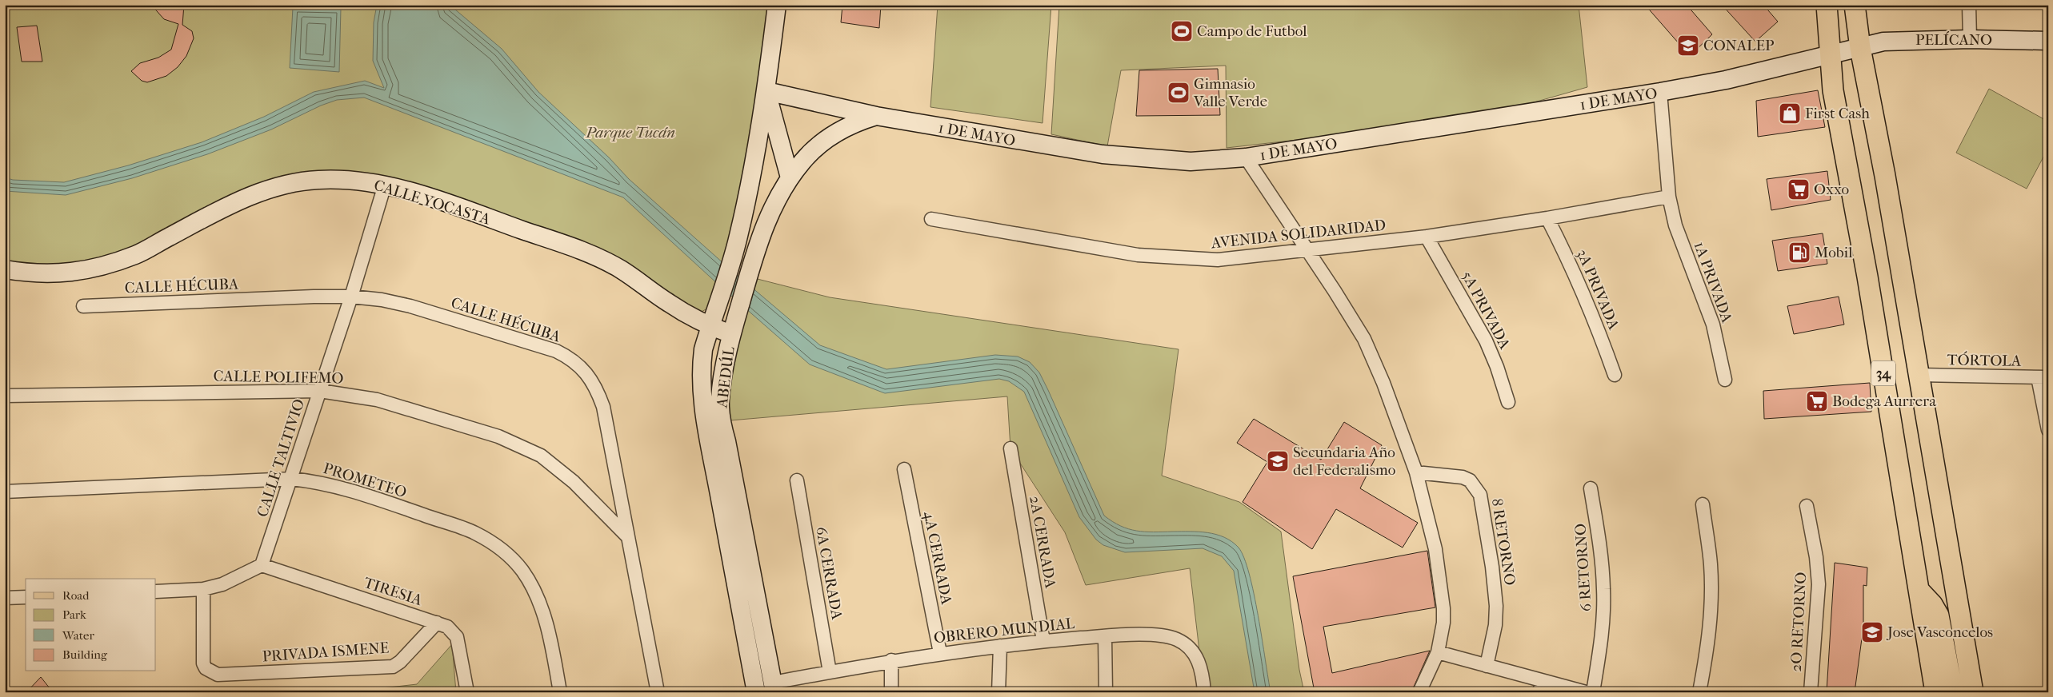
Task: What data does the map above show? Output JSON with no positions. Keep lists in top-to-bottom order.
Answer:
{
  "streets": {
    "main road": ["34"],
    "street": [
      "PELÍCANO",
      "1 DE MAYO",
      "CALLE YOCASTA",
      "AVENIDA SOLIDARIDAD",
      "1A PRIVADA",
      "CALLE HÉCUBA",
      "3A PRIVADA",
      "5A PRIVADA",
      "TÓRTOLA",
      "CALLE POLIFEMO",
      "ABEDÚL",
      "CALLE TALTIVIO",
      "PROMETEO",
      "2A CERRADA",
      "8 RETORNO",
      "4A CERRADA",
      "6 RETORNO",
      "6A CERRADA",
      "TIRESIA",
      "2O RETORNO",
      "OBRERO MUNDIAL",
      "PRIVADA ISMENE"
    ]
  },
  "crossings": [
    ["PELÍCANO", "1 DE MAYO"],
    ["PELÍCANO", "34"],
    ["1 DE MAYO", "1A PRIVADA"],
    ["1 DE MAYO", "34"],
    ["1 DE MAYO", "ABEDÚL"],
    ["CALLE YOCASTA", "ABEDÚL"],
    ["CALLE YOCASTA", "CALLE TALTIVIO"],
    ["AVENIDA SOLIDARIDAD", "1A PRIVADA"],
    ["AVENIDA SOLIDARIDAD", "3A PRIVADA"],
    ["AVENIDA SOLIDARIDAD", "5A PRIVADA"],
    ["CALLE HÉCUBA", "CALLE POLIFEMO"],
    ["CALLE HÉCUBA", "CALLE TALTIVIO"],
    ["TÓRTOLA", "34"],
    ["CALLE POLIFEMO", "CALLE TALTIVIO"],
    ["ABEDÚL", "OBRERO MUNDIAL"],
    ["CALLE TALTIVIO", "PROMETEO"],
    ["CALLE TALTIVIO", "TIRESIA"],
    ["2A CERRADA", "OBRERO MUNDIAL"],
    ["4A CERRADA", "OBRERO MUNDIAL"],
    ["6A CERRADA", "OBRERO MUNDIAL"],
    ["TIRESIA", "PRIVADA ISMENE"]
  ],
  "parks": ["Parque Tucán"],
  "places": {
    "sports": ["Campo de Futbol", "Gimnasio Valle Verde"],
    "school or university": ["CONALEP", "Secundaria Año del Federalismo", "Jose Vasconcelos"],
    "shop": ["First Cash"],
    "supermarket": ["Oxxo", "Bodega Aurrera"],
    "fuel station": ["Mobil"]
  },
  "legend": [
    "Road",
    "Park",
    "Water",
    "Building"
  ]
}
